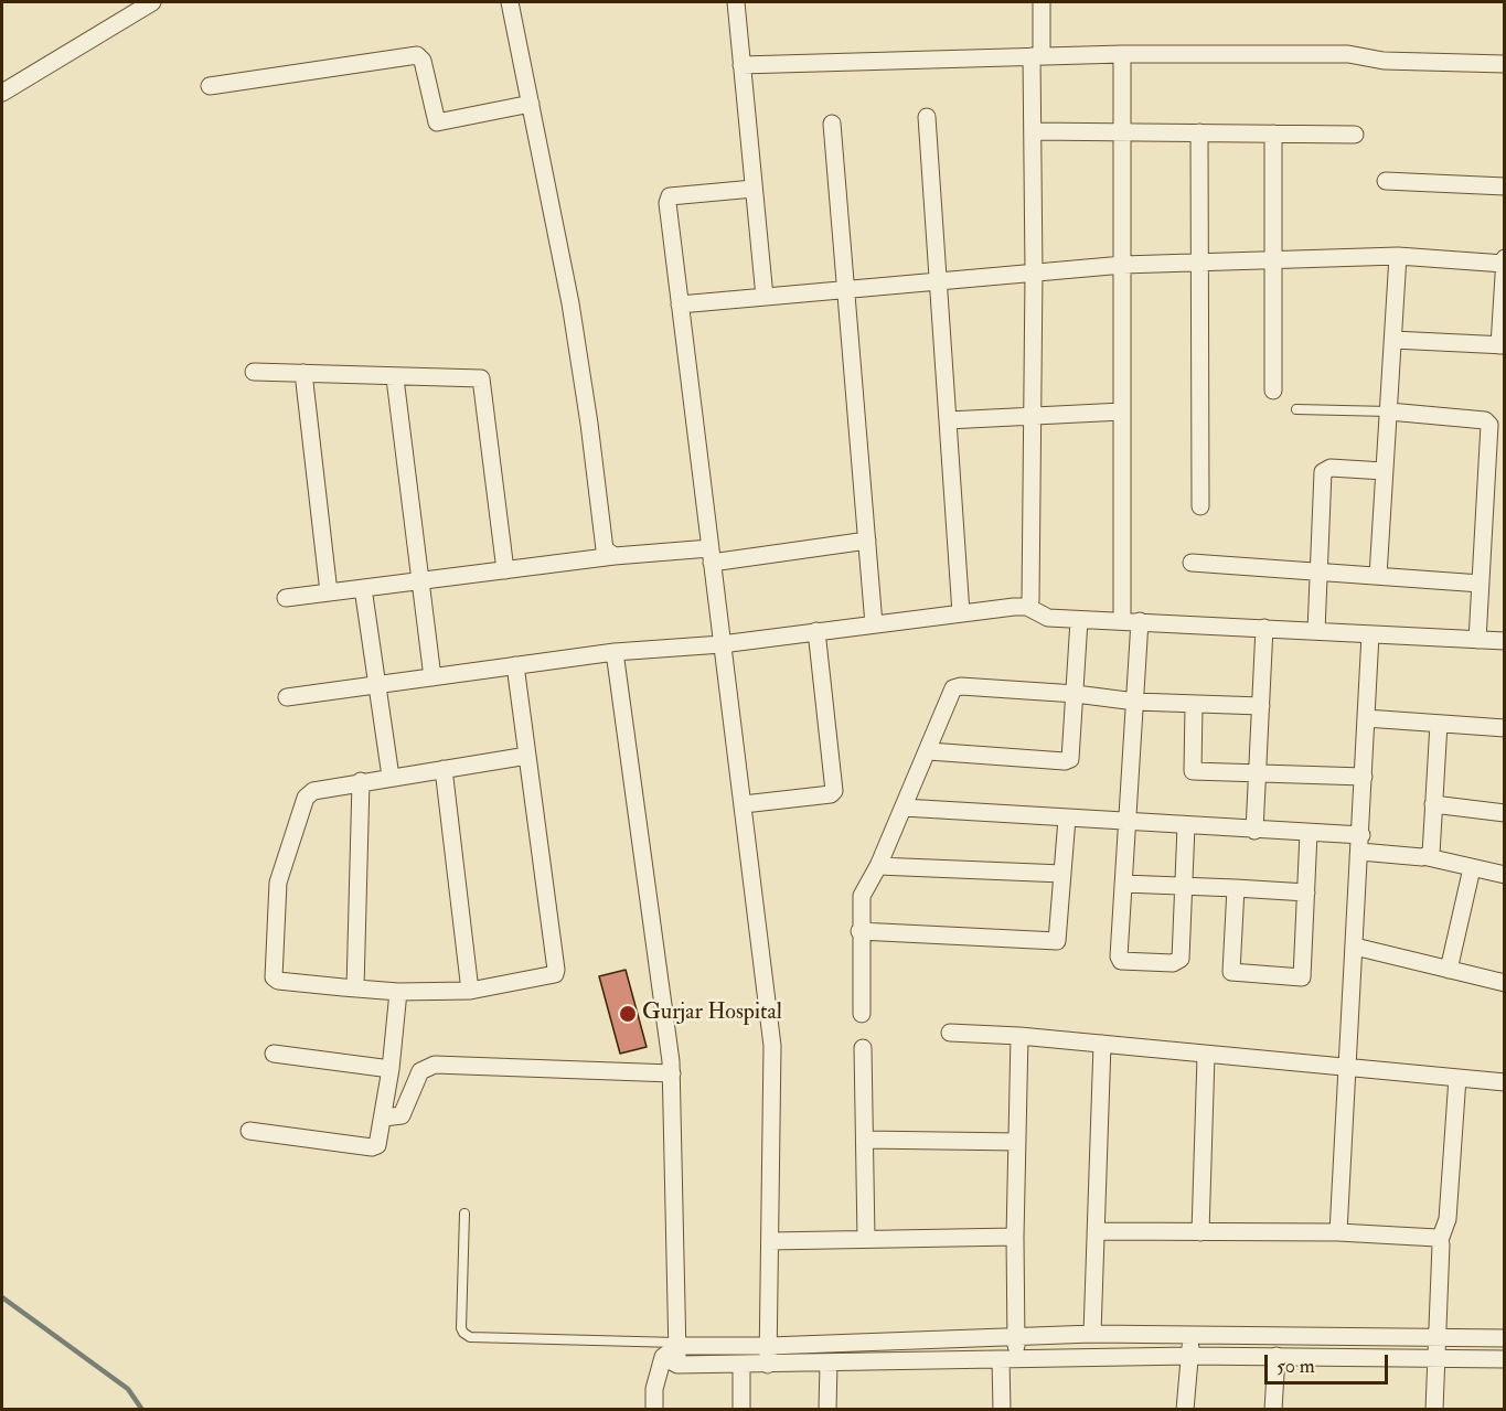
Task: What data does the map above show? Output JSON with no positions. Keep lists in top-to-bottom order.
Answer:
{
  "places": ["Gurjar Hospital"],
  "scale_bar": "50 m"
}
